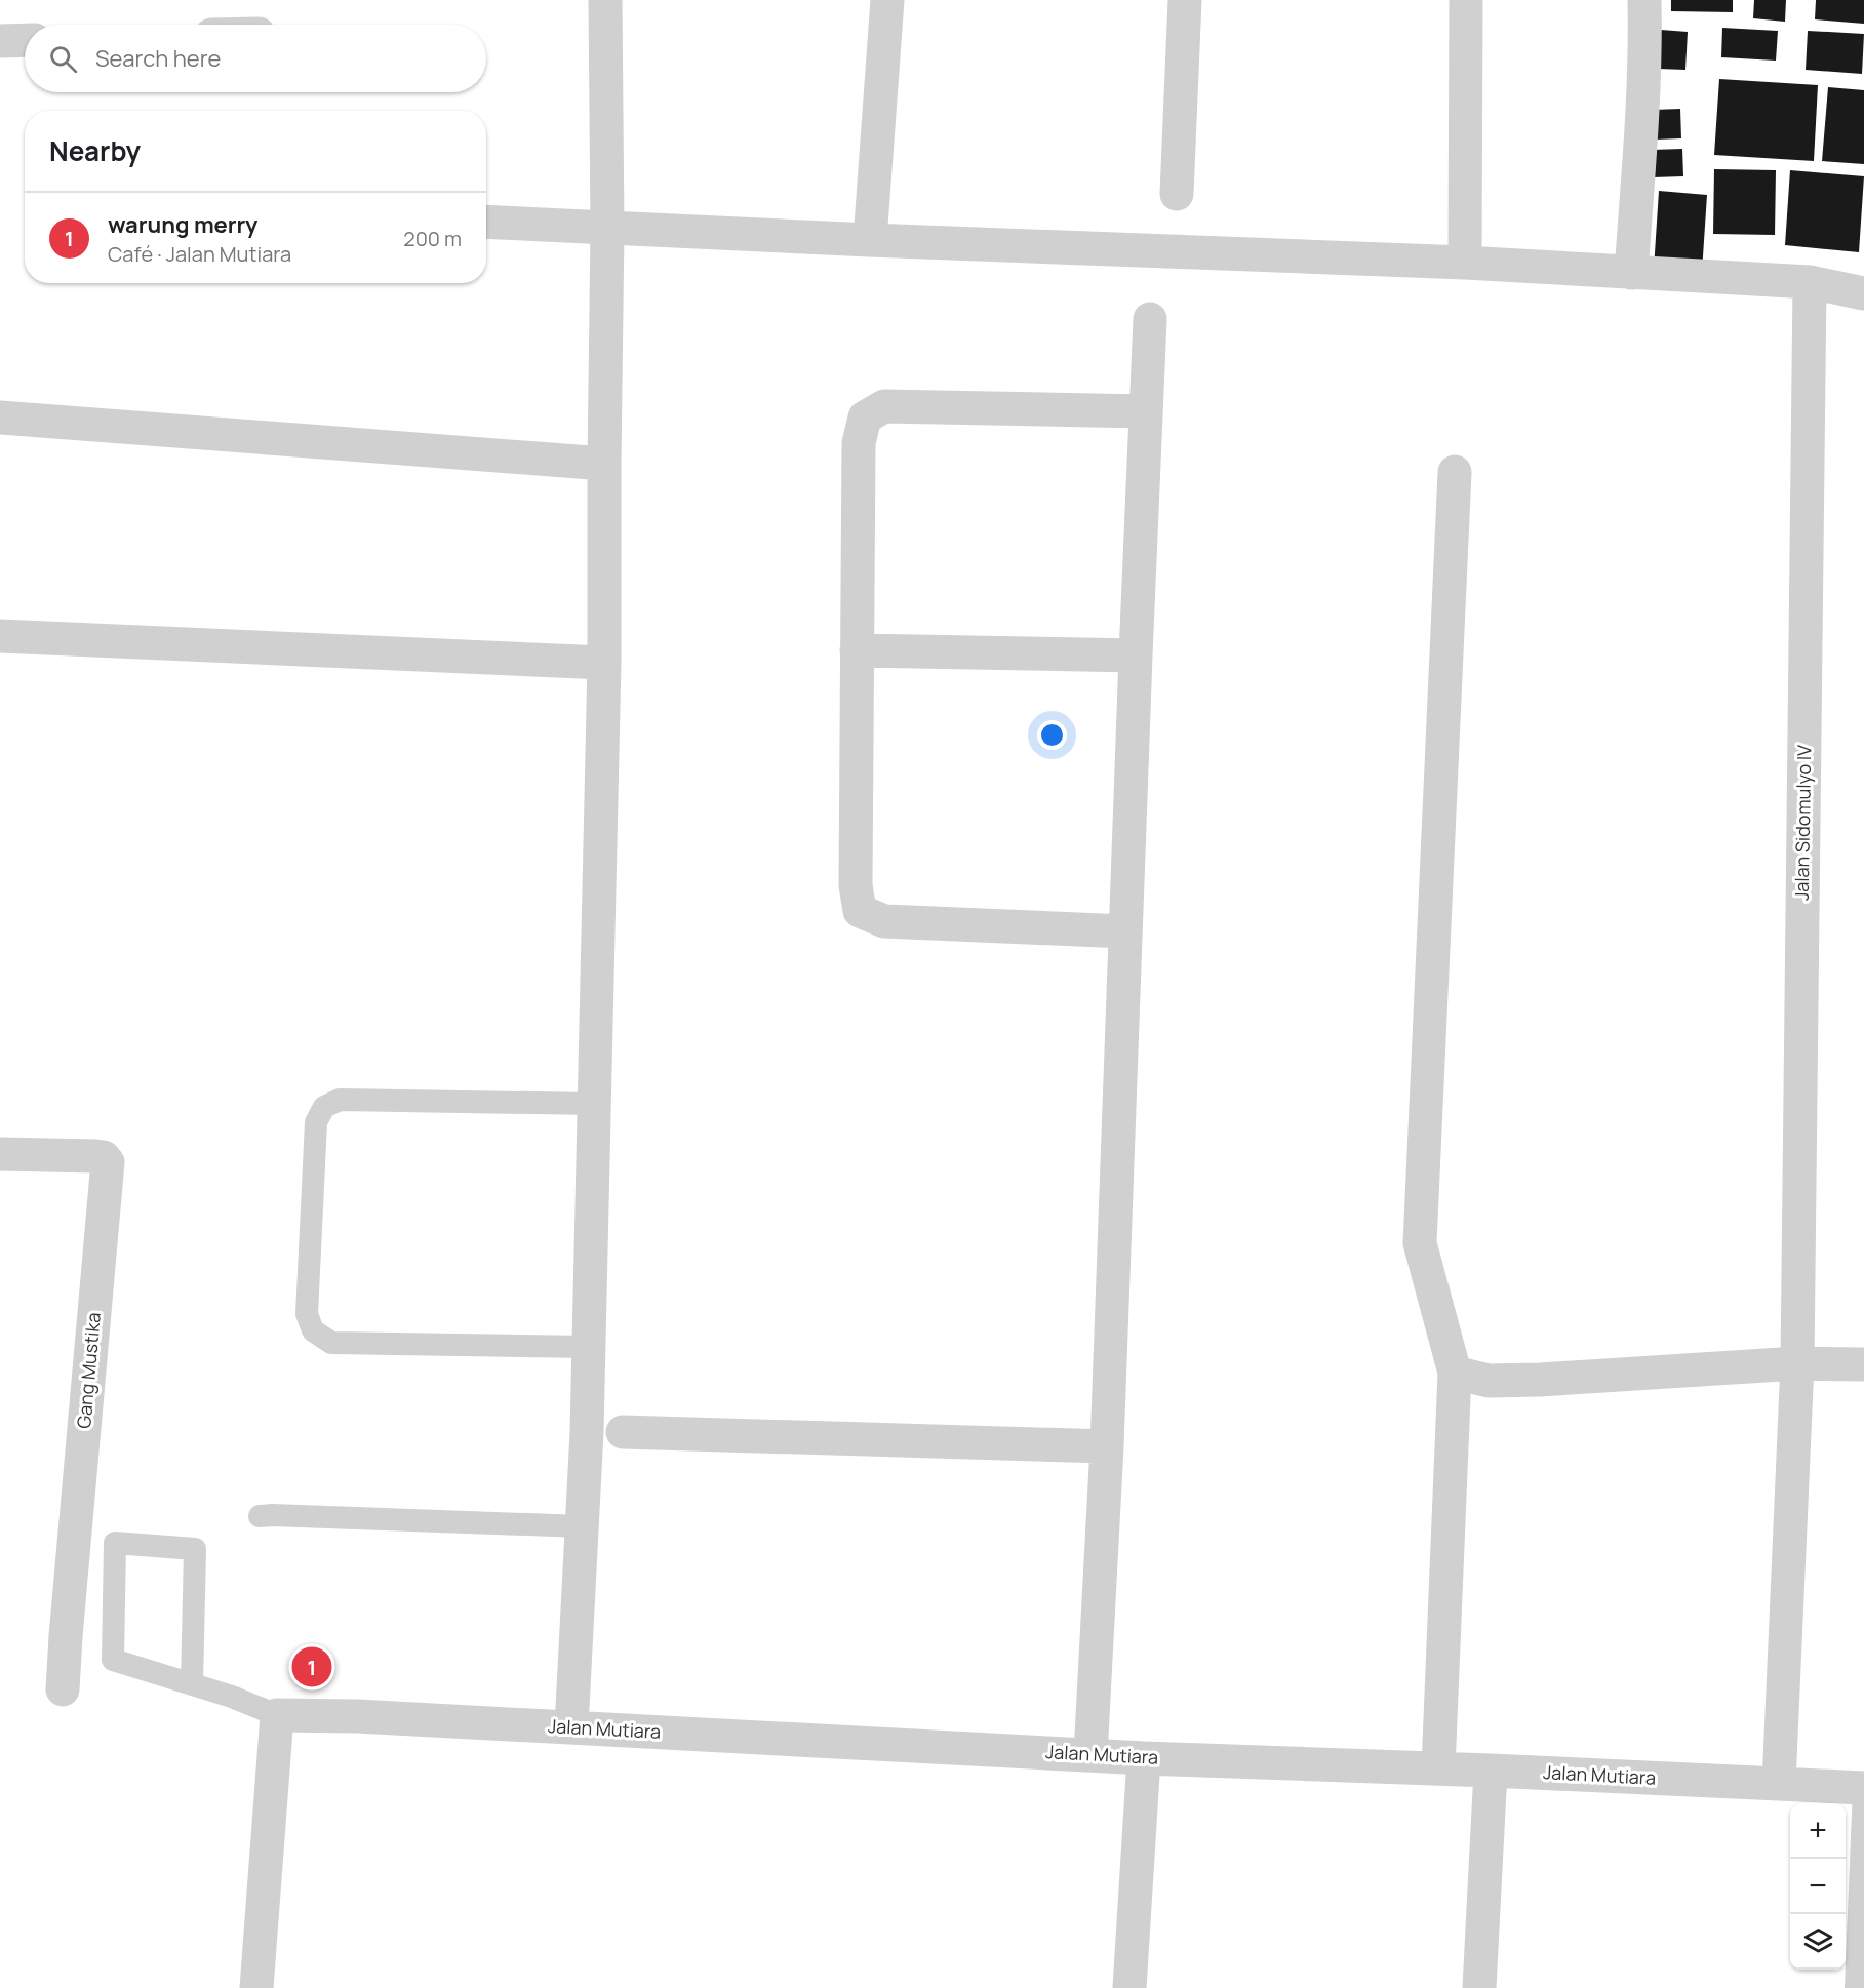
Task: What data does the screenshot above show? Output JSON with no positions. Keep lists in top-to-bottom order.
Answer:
{
  "streets": {
    "street": ["Jalan Sidomulyo IV", "Gang Mustika", "Jalan Mutiara"]
  },
  "page": {
    "search": "Search here",
    "heading": "Nearby",
    "list": [
      {
        "mark": "1",
        "name": "warung merry",
        "note": "Café · Jalan Mutiara",
        "value": "200 m"
      }
    ],
    "pins": "1",
    "map_buttons": ["+", "−"]
  }
}
